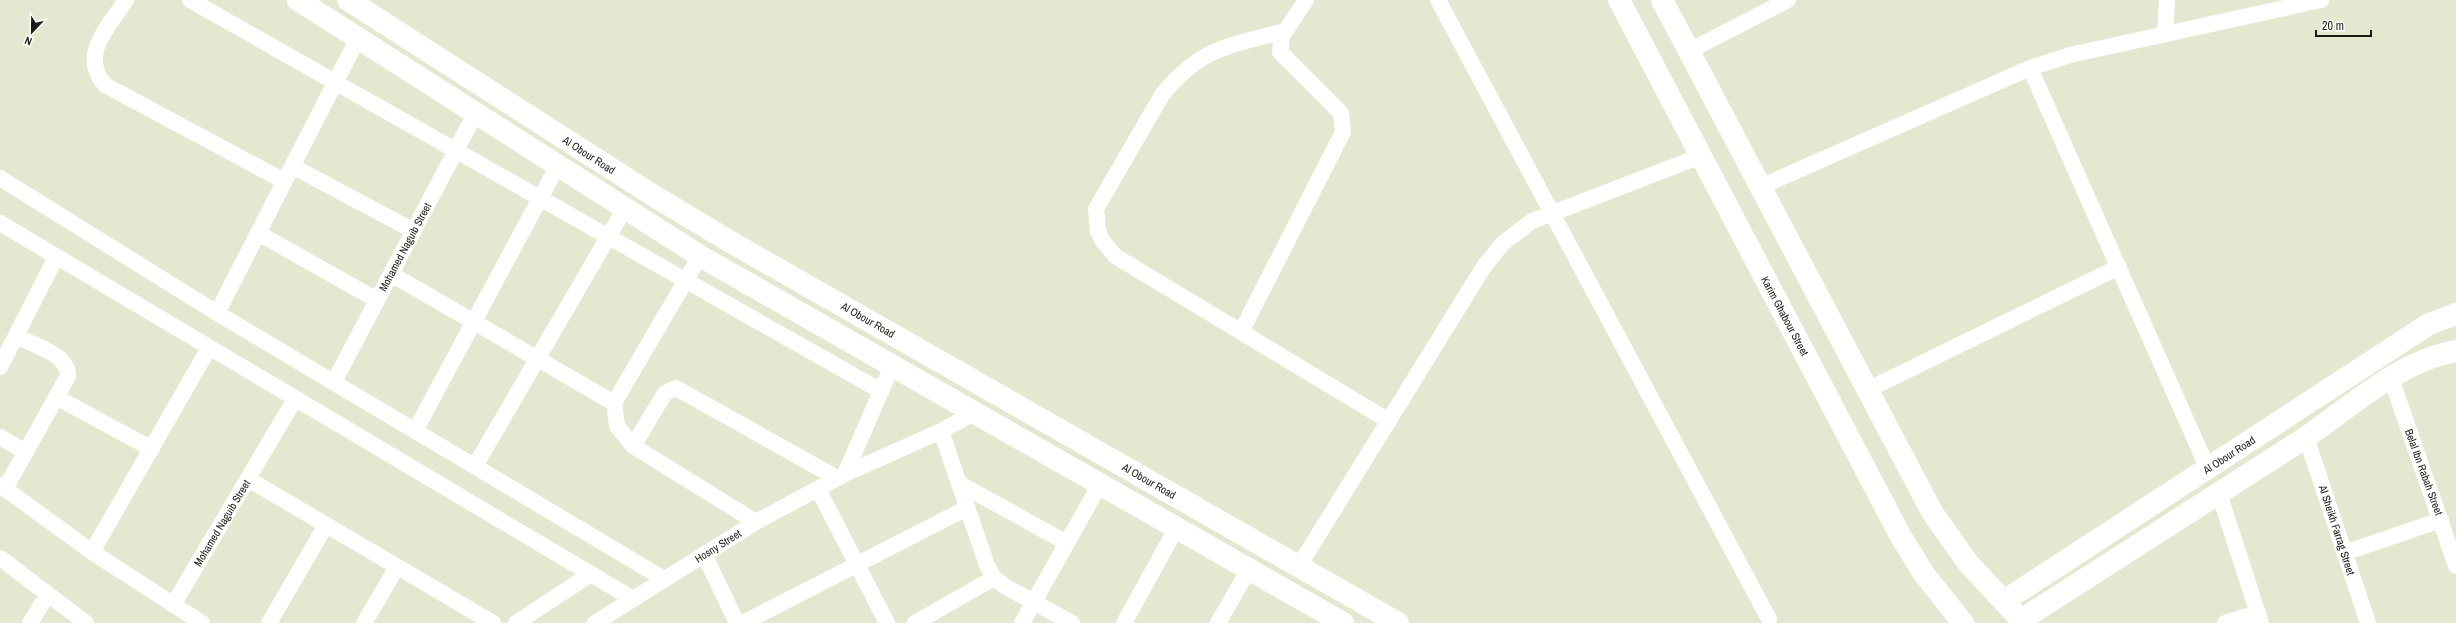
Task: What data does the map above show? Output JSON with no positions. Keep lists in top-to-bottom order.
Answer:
{
  "streets": {
    "street": [
      "Al Obour Road",
      "Mohamed Naguib Street",
      "Karim Ghabour Street",
      "Belal Ibn Rabah Street",
      "Al Sheikh Farrag Street",
      "Hosny Street"
    ]
  },
  "scale_bar": "20 m",
  "north": "bottom"
}
